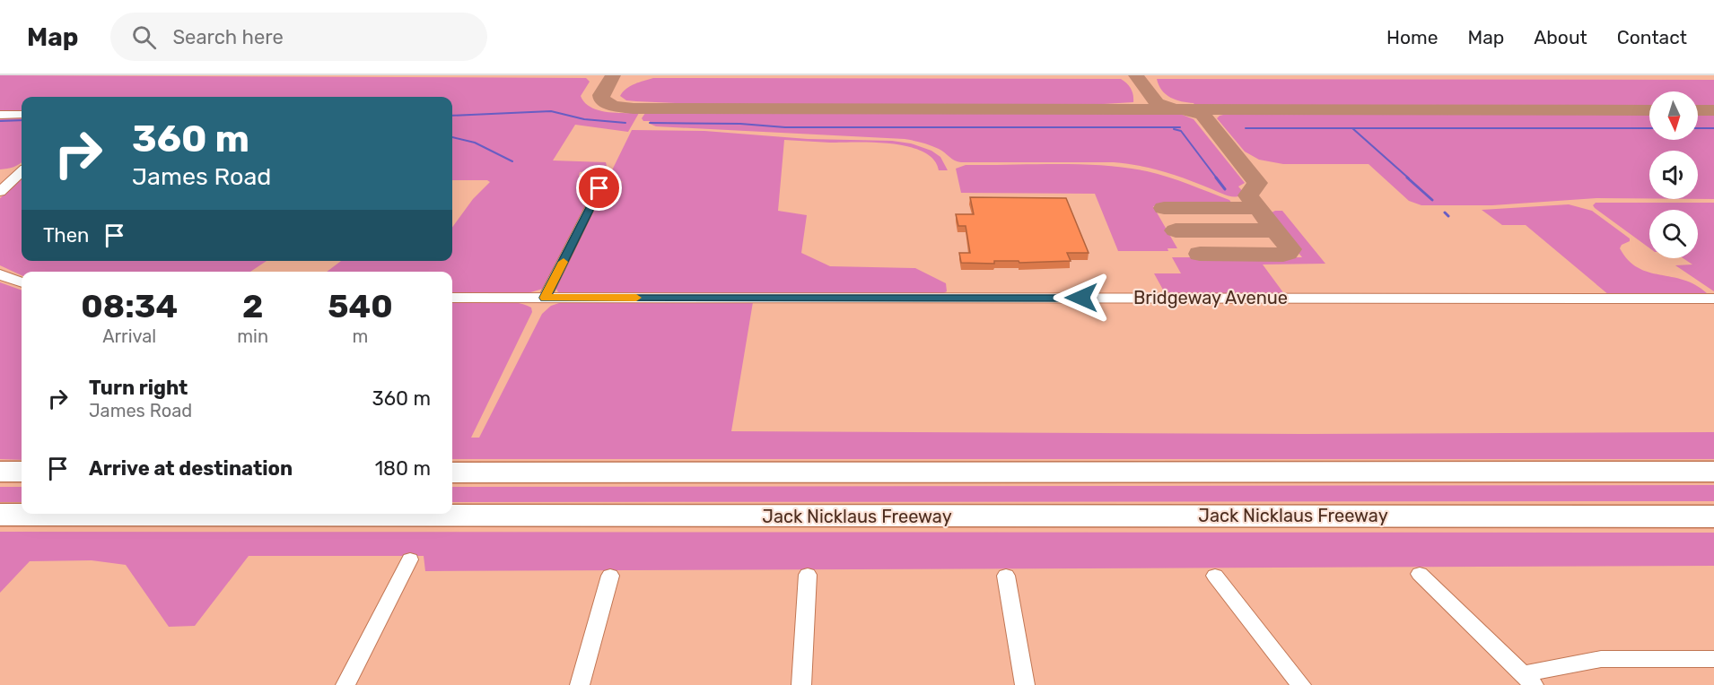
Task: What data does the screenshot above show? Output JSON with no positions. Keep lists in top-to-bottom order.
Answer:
{
  "streets": {
    "highway": ["Jack Nicklaus Freeway"],
    "street": ["Bridgeway Avenue"]
  },
  "north": "bottom",
  "page": {
    "header": "Map",
    "search": "Search here",
    "nav": [
      "Home",
      "Map",
      "About",
      "Contact"
    ],
    "turn": ["360 m", "James Road"],
    "then": "Then",
    "eta": [
      "08:34",
      "Arrival",
      "2",
      "min",
      "540",
      "m"
    ],
    "list": [
      {
        "name": "Turn right",
        "note": "James Road",
        "value": "360 m"
      },
      {
        "name": "Arrive at destination",
        "value": "180 m"
      }
    ]
  }
}
